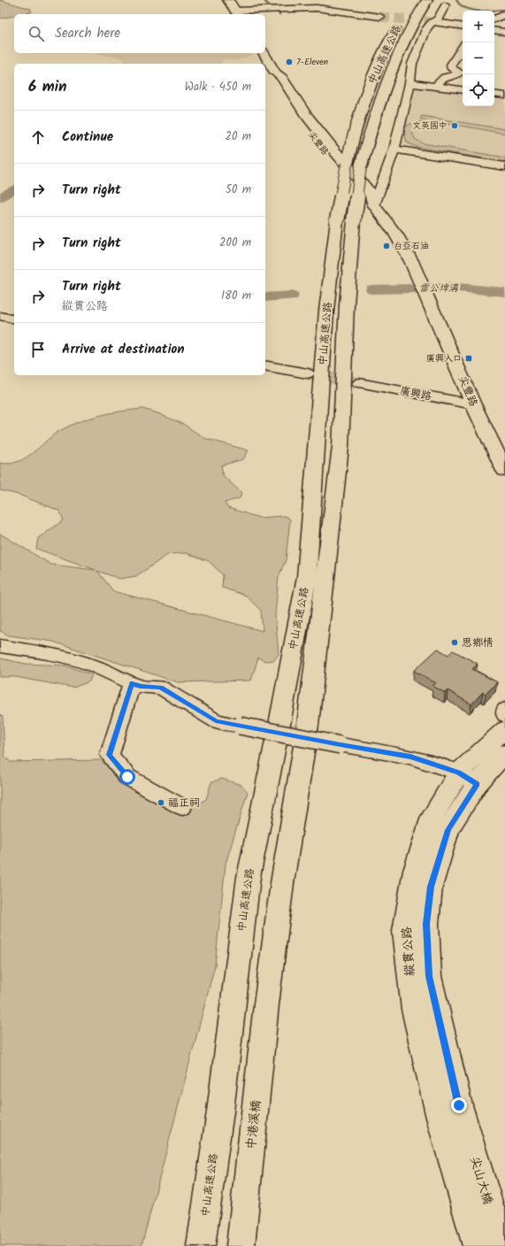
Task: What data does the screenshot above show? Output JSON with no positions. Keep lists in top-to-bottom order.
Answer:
{
  "streets": {
    "main road": [
      "中山高速公路",
      "尖豐路",
      "縱貫公路",
      "中港溪橋",
      "尖山大橋"
    ],
    "street": ["廣興路"]
  },
  "crossings": [
    ["中山高速公路", "中港溪橋"],
    ["尖豐路", "廣興路"],
    ["縱貫公路", "尖山大橋"]
  ],
  "water": ["雷公埤溝"],
  "places": {
    "other": [
      "7-Eleven",
      "文英國中",
      "台亞石油",
      "思鄉情",
      "福正祠"
    ],
    "transit": ["廣興入口"]
  },
  "page": {
    "map_buttons": ["+", "−"],
    "search": "Search here",
    "heading": ["6 min", "Walk · 450 m"],
    "list": [
      ["Continue", "20 m"],
      ["Turn right", "50 m"],
      ["Turn right", "200 m"],
      ["Turn right", "縱貫公路", "180 m"],
      "Arrive at destination"
    ]
  }
}
